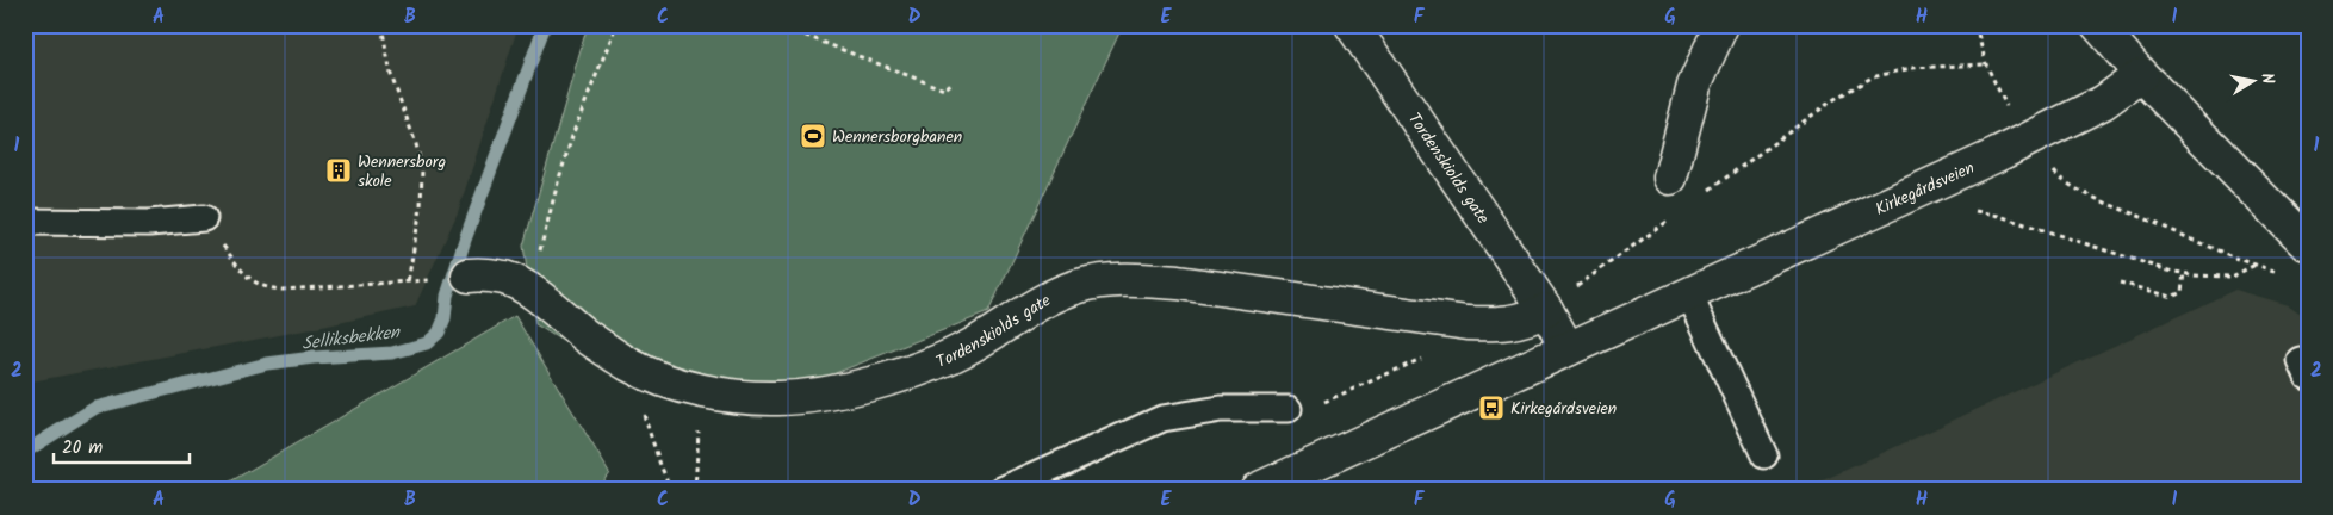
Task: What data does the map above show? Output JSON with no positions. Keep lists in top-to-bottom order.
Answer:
{
  "streets": {
    "street": ["Tordenskiolds gate", "Kirkegårdsveien"]
  },
  "crossings": [
    ["Tordenskiolds gate", "Kirkegårdsveien"]
  ],
  "water": ["Selliksbekken"],
  "places": {
    "sports": ["Wennersborgbanen"],
    "building": ["Wennersborg skole"],
    "bus stop": ["Kirkegårdsveien"]
  },
  "scale_bar": "20 m",
  "north": "right",
  "grid": {
    "columns": [
      "A",
      "B",
      "C",
      "D",
      "E",
      "F",
      "G",
      "H",
      "I"
    ],
    "rows": ["1", "2"]
  }
}
